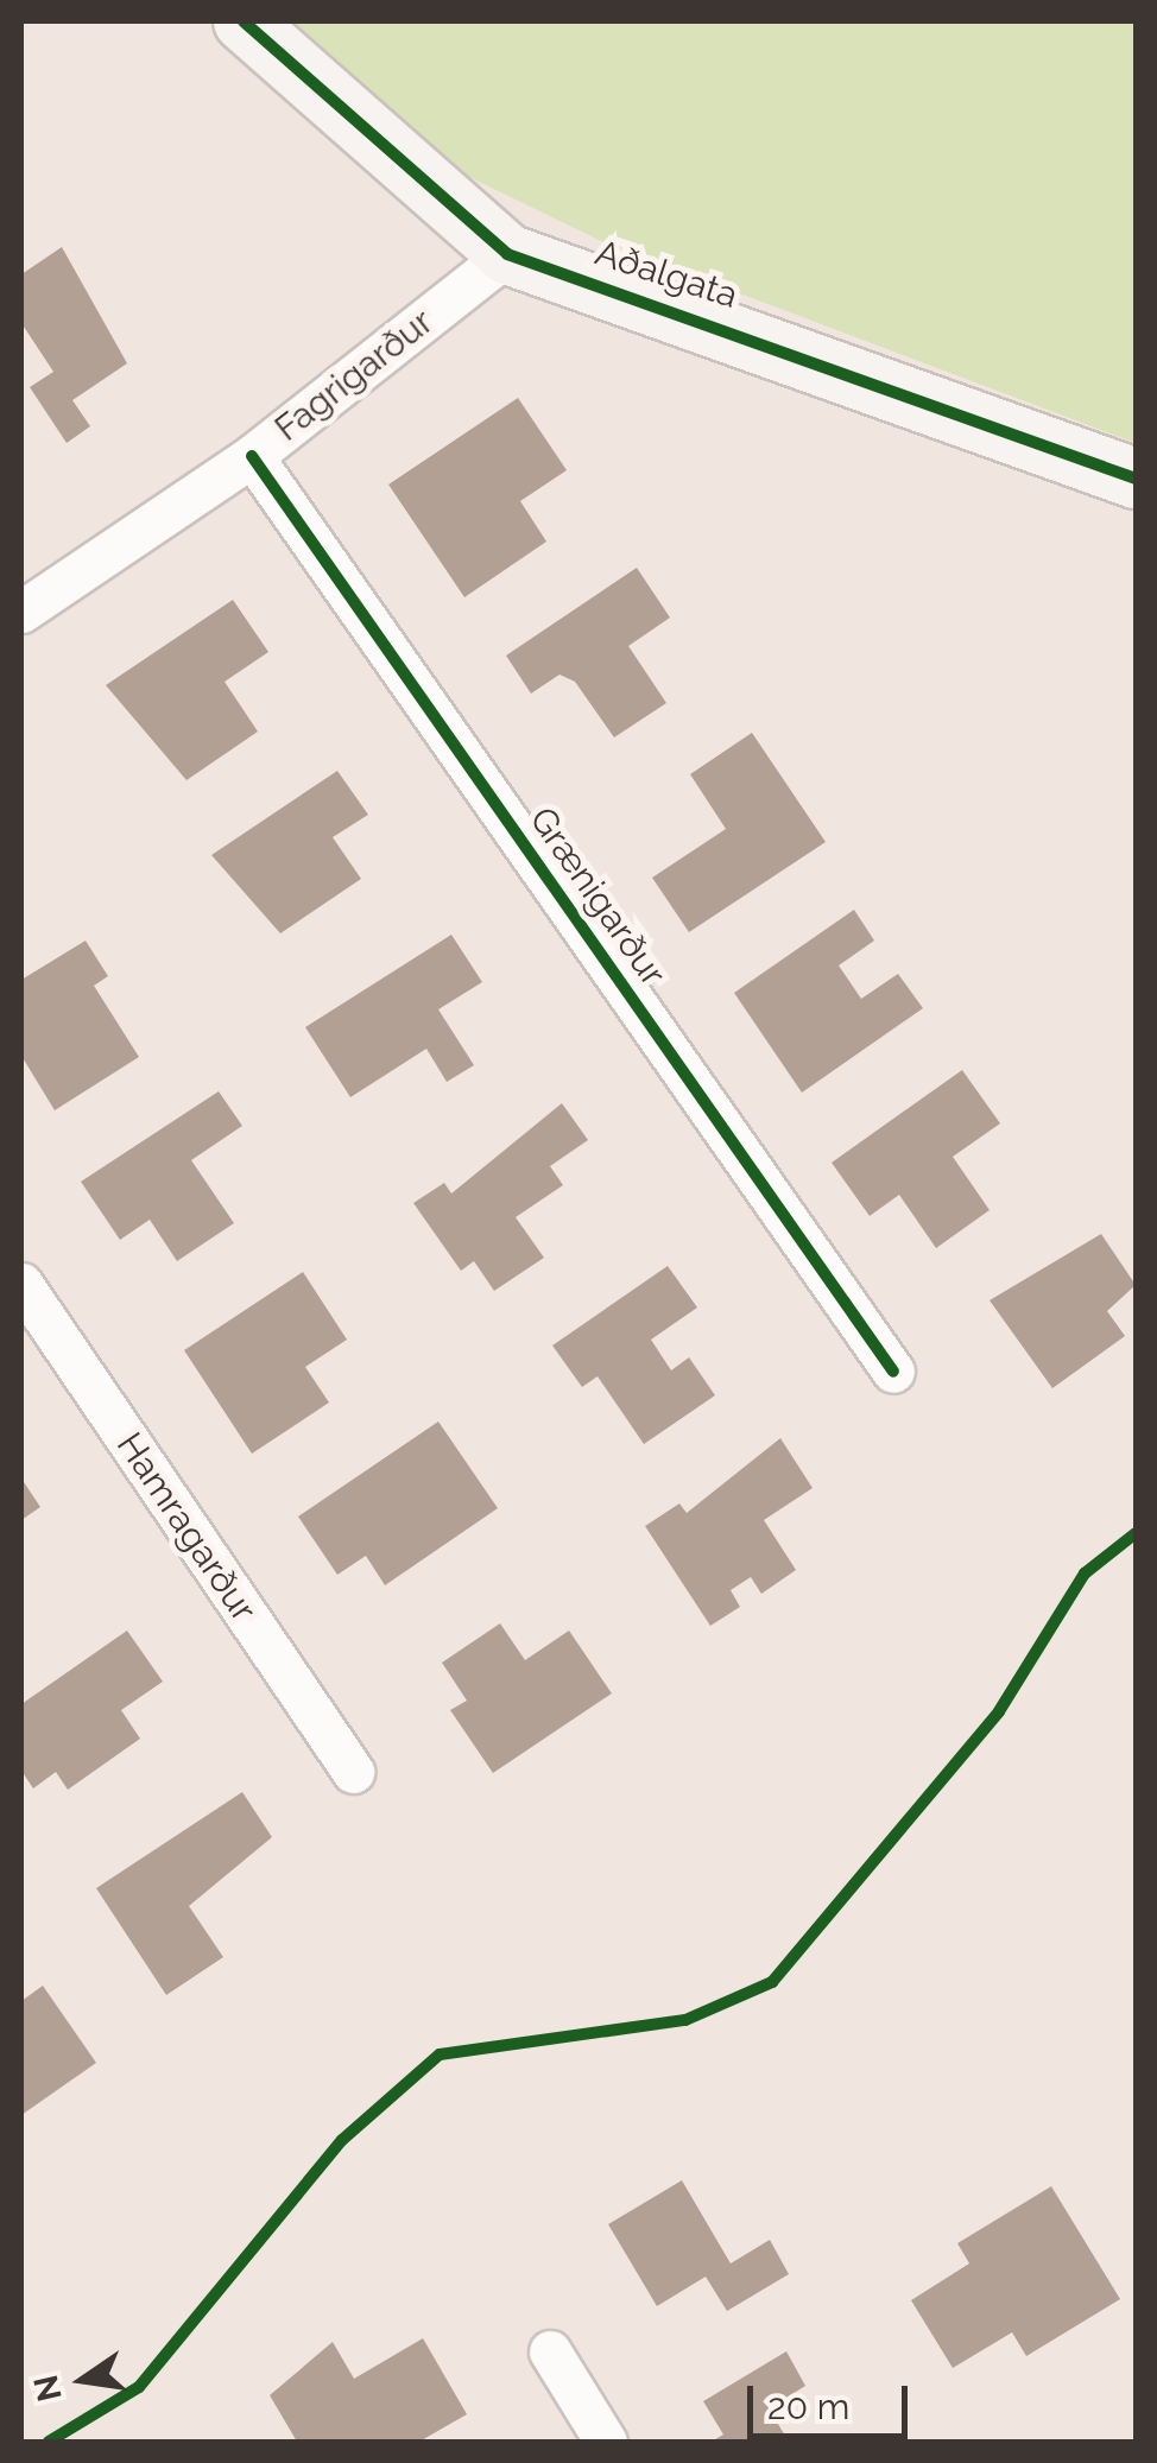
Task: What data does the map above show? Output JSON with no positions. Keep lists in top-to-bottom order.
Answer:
{
  "streets": {
    "street": [
      "Aðalgata",
      "Fagrigarður",
      "Grænigarður",
      "Hamragarður"
    ]
  },
  "crossings": [
    ["Aðalgata", "Fagrigarður"],
    ["Fagrigarður", "Grænigarður"]
  ],
  "scale_bar": "20 m",
  "north": "left"
}
